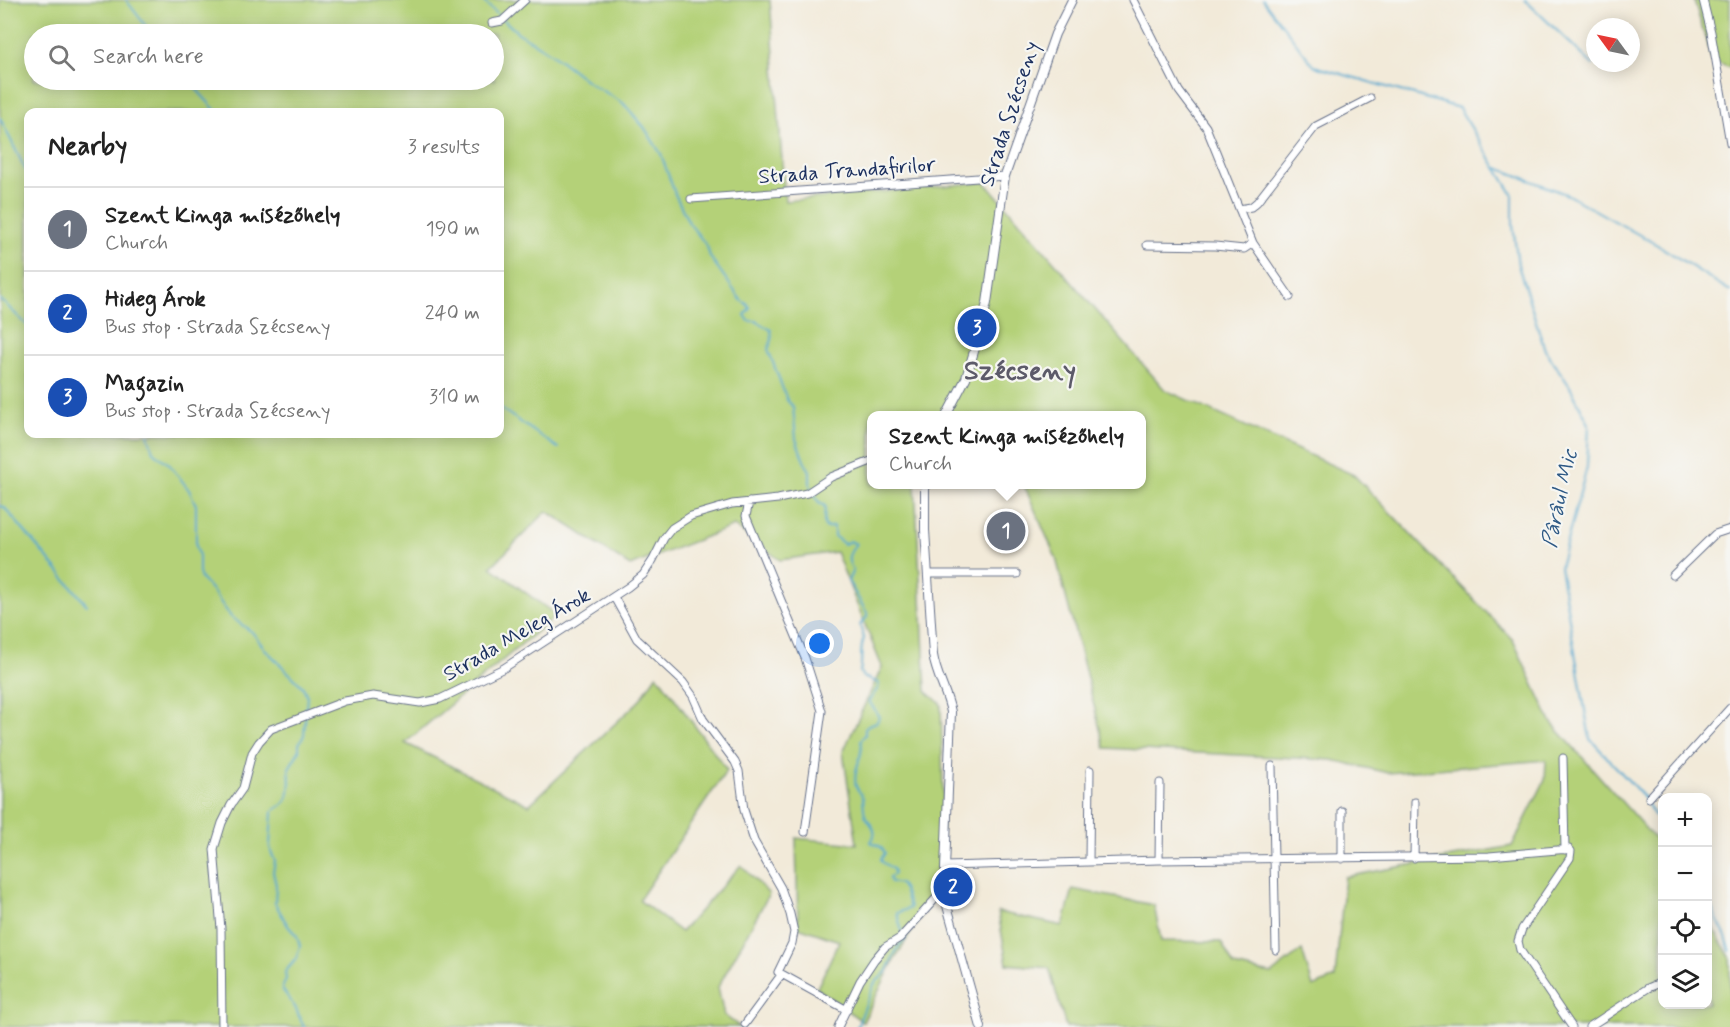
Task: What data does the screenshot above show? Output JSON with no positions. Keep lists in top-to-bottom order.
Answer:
{
  "streets": {
    "street": ["Strada Szécseny", "Strada Trandafirilor", "Strada Meleg Árok"]
  },
  "crossings": [
    ["Strada Szécseny", "Strada Trandafirilor"]
  ],
  "districts": ["Szécseny"],
  "water": ["Pârâul Mic"],
  "north": "top left",
  "page": {
    "search": "Search here",
    "heading": ["Nearby", "3 results"],
    "list": [
      {
        "mark": "1",
        "name": "Szent Kinga misézőhely",
        "note": "Church",
        "value": "190 m"
      },
      {
        "mark": "2",
        "name": "Hideg Árok",
        "note": "Bus stop · Strada Szécseny",
        "value": "240 m"
      },
      {
        "mark": "3",
        "name": "Magazin",
        "note": "Bus stop · Strada Szécseny",
        "value": "310 m"
      }
    ],
    "pins": ["3", "1", "2"],
    "popup": ["Szent Kinga misézőhely", "Church"],
    "map_buttons": ["+", "−"]
  }
}
